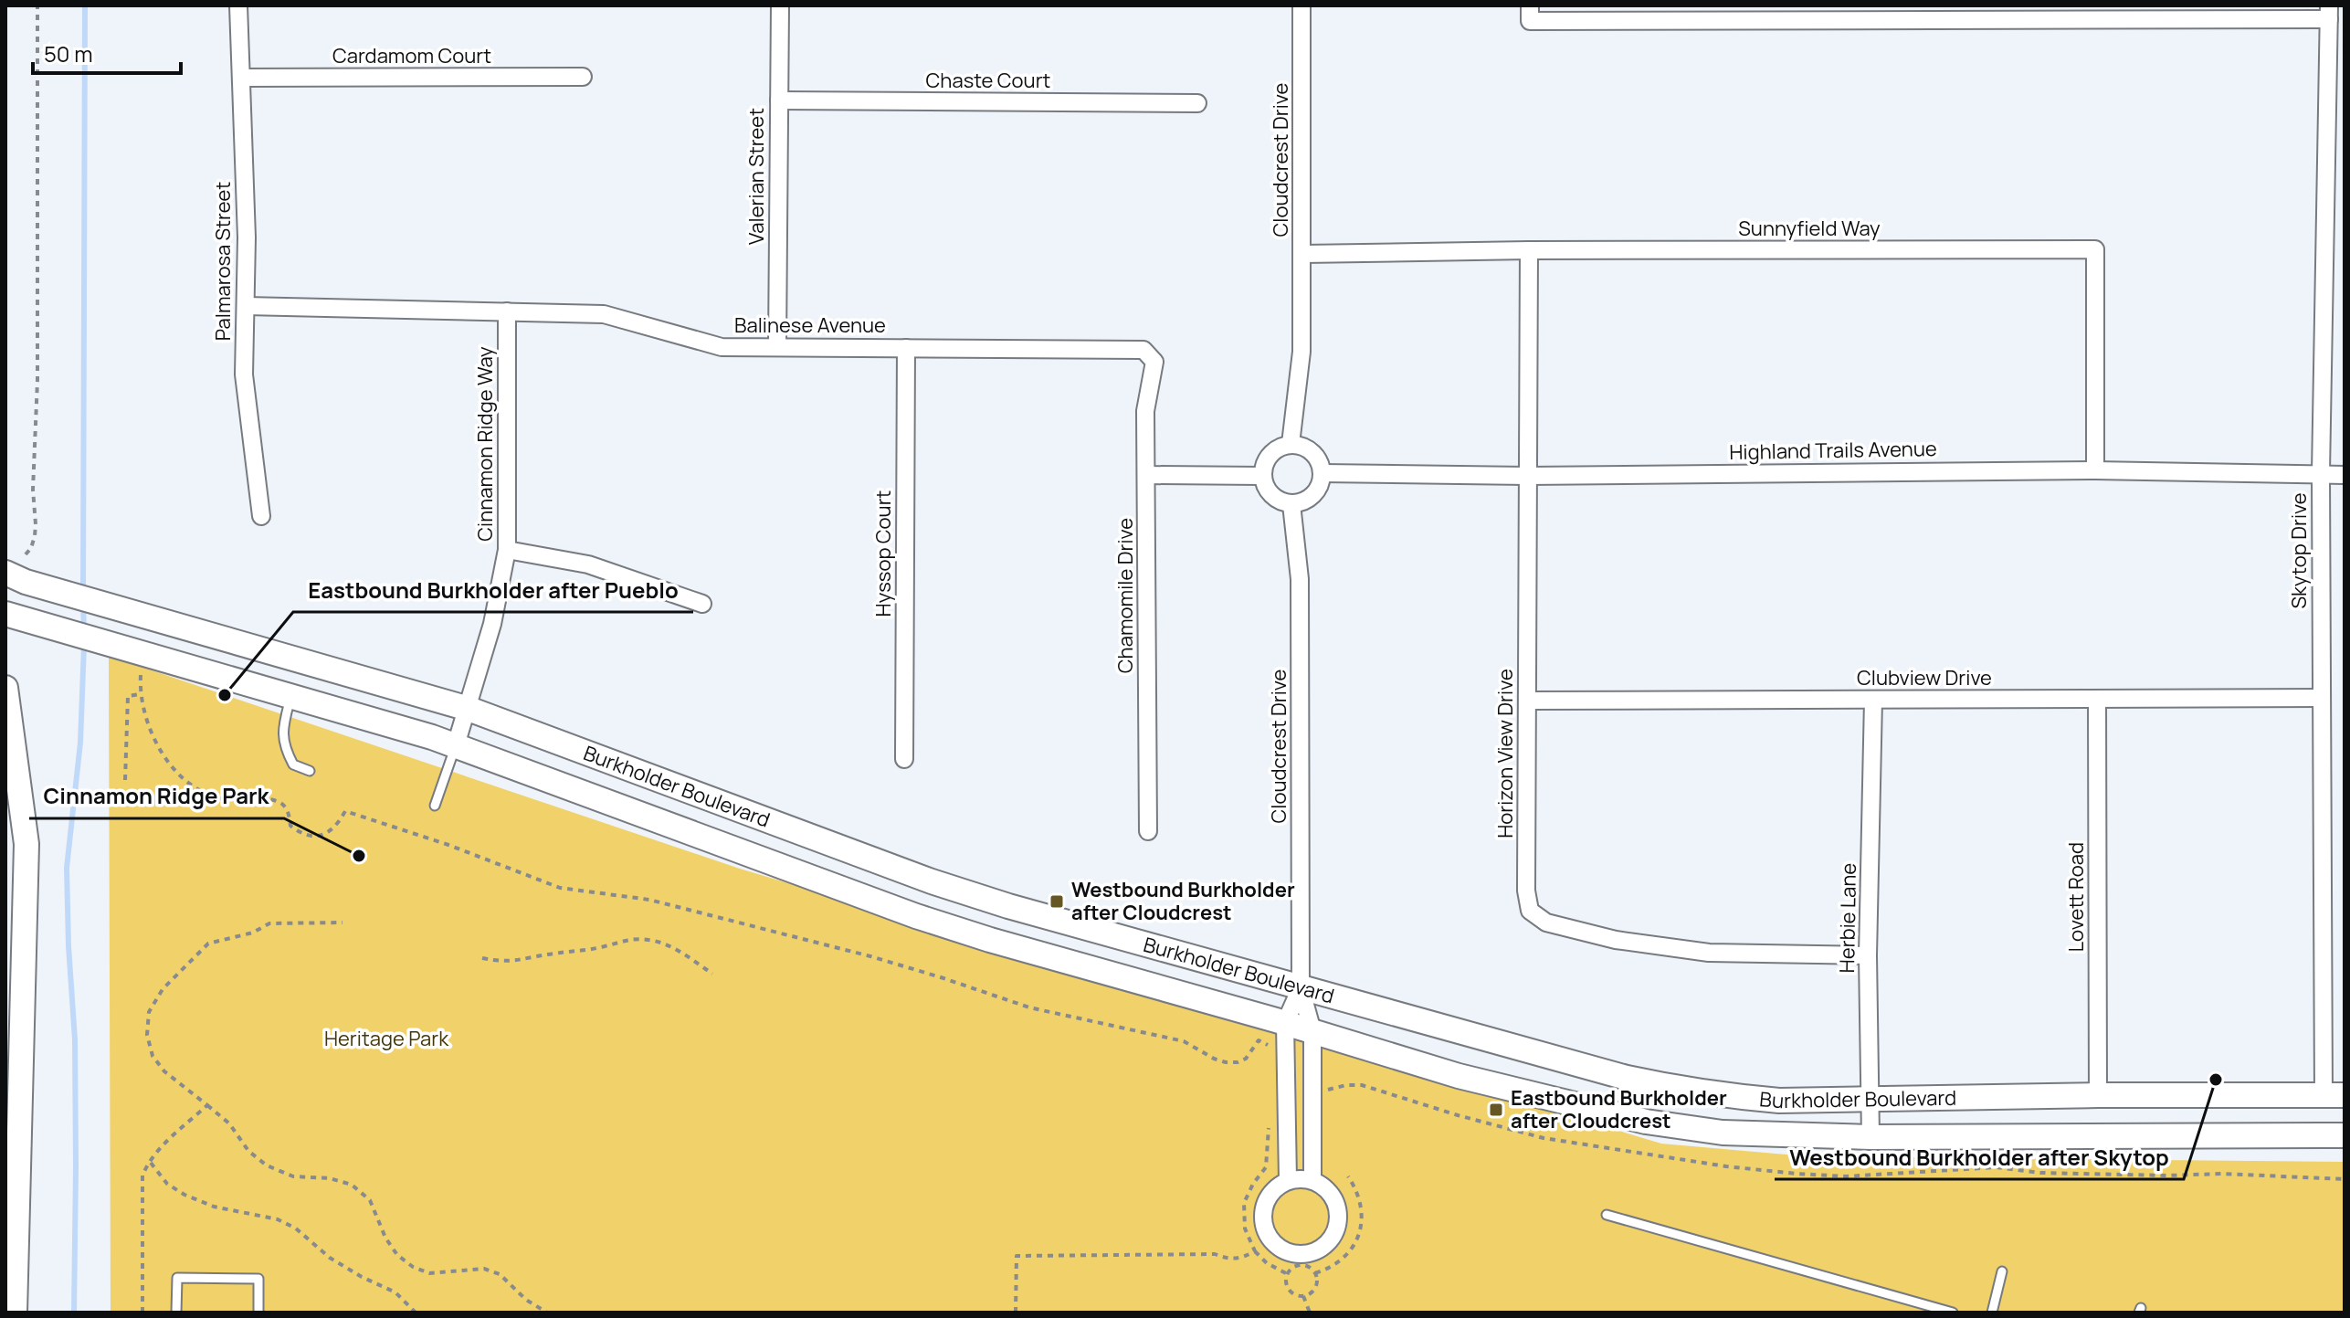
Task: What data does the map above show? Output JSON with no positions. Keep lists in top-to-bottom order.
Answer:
{
  "streets": {
    "main road": ["Burkholder Boulevard"],
    "street": [
      "Cardamom Court",
      "Chaste Court",
      "Cloudcrest Drive",
      "Valerian Street",
      "Sunnyfield Way",
      "Palmarosa Street",
      "Balinese Avenue",
      "Cinnamon Ridge Way",
      "Highland Trails Avenue",
      "Skytop Drive",
      "Hyssop Court",
      "Chamomile Drive",
      "Clubview Drive",
      "Horizon View Drive",
      "Lovett Road",
      "Herbie Lane"
    ]
  },
  "crossings": [
    ["Cardamom Court", "Palmarosa Street"],
    ["Chaste Court", "Valerian Street"],
    ["Cloudcrest Drive", "Sunnyfield Way"],
    ["Cloudcrest Drive", "Highland Trails Avenue"],
    ["Cloudcrest Drive", "Burkholder Boulevard"],
    ["Valerian Street", "Balinese Avenue"],
    ["Sunnyfield Way", "Highland Trails Avenue"],
    ["Sunnyfield Way", "Horizon View Drive"],
    ["Palmarosa Street", "Balinese Avenue"],
    ["Balinese Avenue", "Cinnamon Ridge Way"],
    ["Balinese Avenue", "Hyssop Court"],
    ["Balinese Avenue", "Chamomile Drive"],
    ["Cinnamon Ridge Way", "Burkholder Boulevard"],
    ["Highland Trails Avenue", "Skytop Drive"],
    ["Highland Trails Avenue", "Horizon View Drive"],
    ["Skytop Drive", "Clubview Drive"],
    ["Skytop Drive", "Burkholder Boulevard"],
    ["Clubview Drive", "Horizon View Drive"],
    ["Clubview Drive", "Lovett Road"],
    ["Clubview Drive", "Herbie Lane"],
    ["Horizon View Drive", "Herbie Lane"],
    ["Burkholder Boulevard", "Lovett Road"],
    ["Burkholder Boulevard", "Herbie Lane"]
  ],
  "parks": ["Heritage Park"],
  "places": {
    "other": ["Eastbound Burkholder after Pueblo", "Cinnamon Ridge Park", "Westbound Burkholder after Skytop"],
    "transit": ["Westbound Burkholder after Cloudcrest", "Eastbound Burkholder after Cloudcrest"]
  },
  "scale_bar": "50 m"
}
